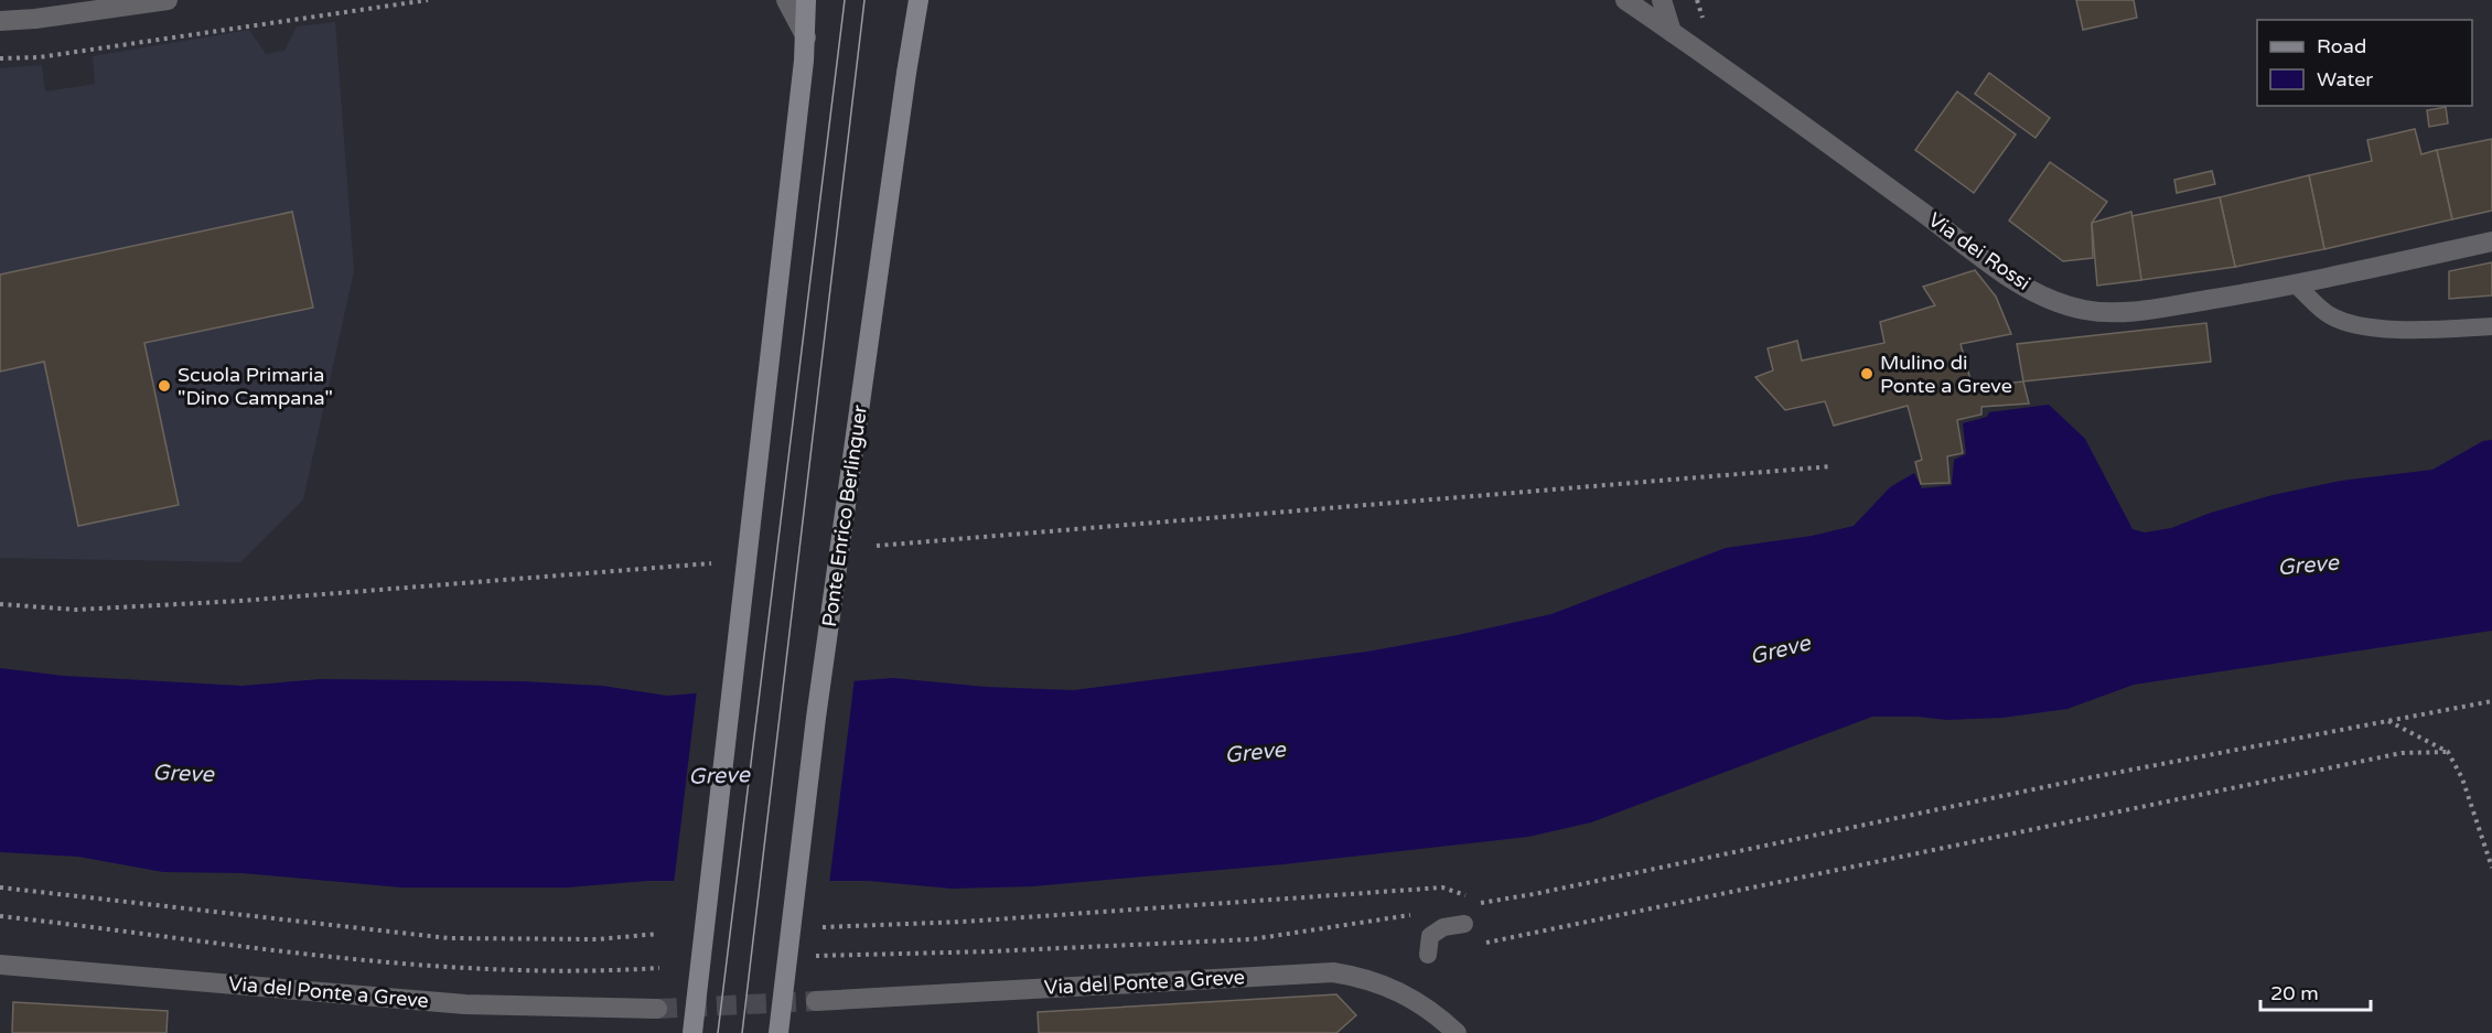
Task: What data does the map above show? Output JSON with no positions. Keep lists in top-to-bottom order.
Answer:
{
  "streets": {
    "main road": ["Ponte Enrico Berlinguer"],
    "street": ["Via dei Rossi", "Via del Ponte a Greve"]
  },
  "water": ["Greve"],
  "places": ["Mulino di Ponte a Greve", "Scuola Primaria \"Dino Campana\""],
  "legend": ["Road", "Water"],
  "scale_bar": "20 m"
}
